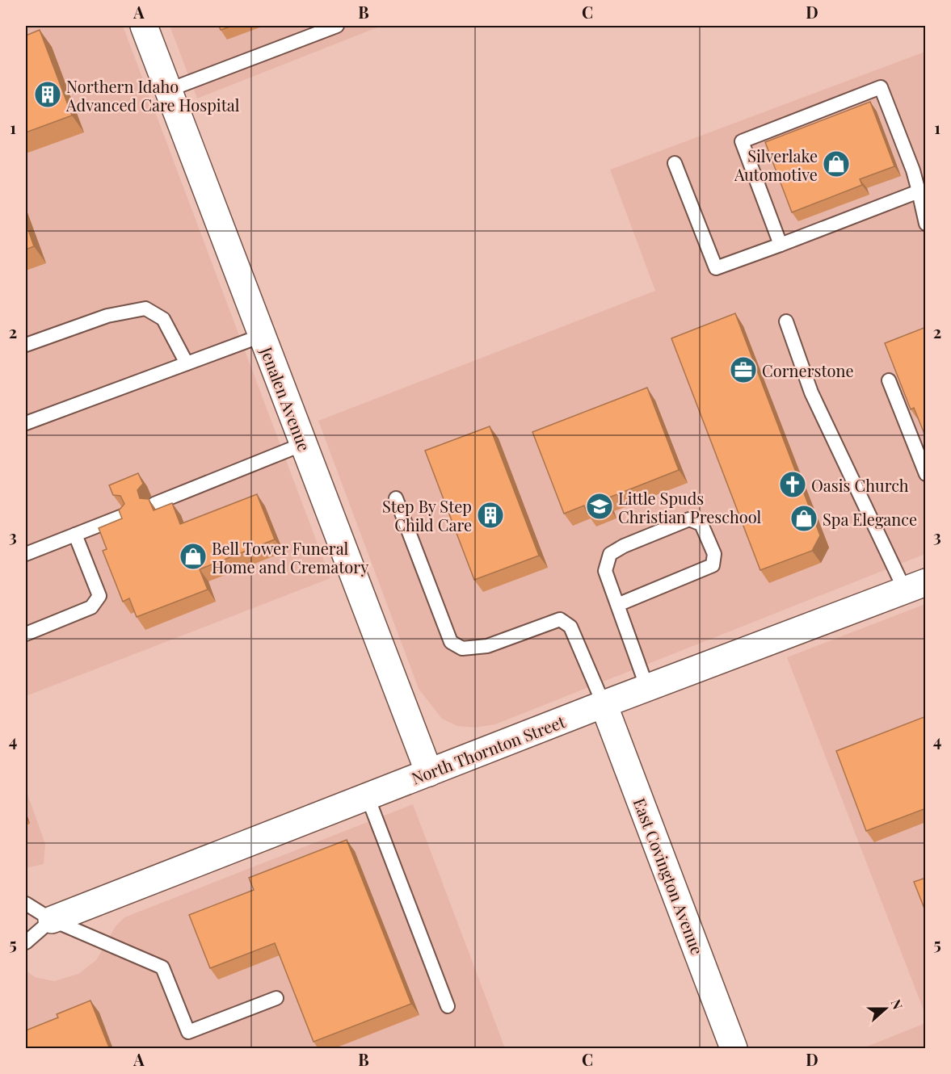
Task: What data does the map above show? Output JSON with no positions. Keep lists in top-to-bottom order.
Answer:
{
  "streets": {
    "street": ["Jenalen Avenue", "North Thornton Street", "East Covington Avenue"]
  },
  "crossings": [
    ["Jenalen Avenue", "North Thornton Street"],
    ["North Thornton Street", "East Covington Avenue"]
  ],
  "places": {
    "building": ["Northern Idaho Advanced Care Hospital", "Step By Step Child Care"],
    "shop": ["Silverlake Automotive", "Spa Elegance", "Bell Tower Funeral Home and Crematory"],
    "office": ["Cornerstone"],
    "church": ["Oasis Church"],
    "school or university": ["Little Spuds Christian Preschool"]
  },
  "north": "right",
  "grid": {
    "columns": [
      "A",
      "B",
      "C",
      "D"
    ],
    "rows": [
      "1",
      "2",
      "3",
      "4",
      "5"
    ]
  }
}
